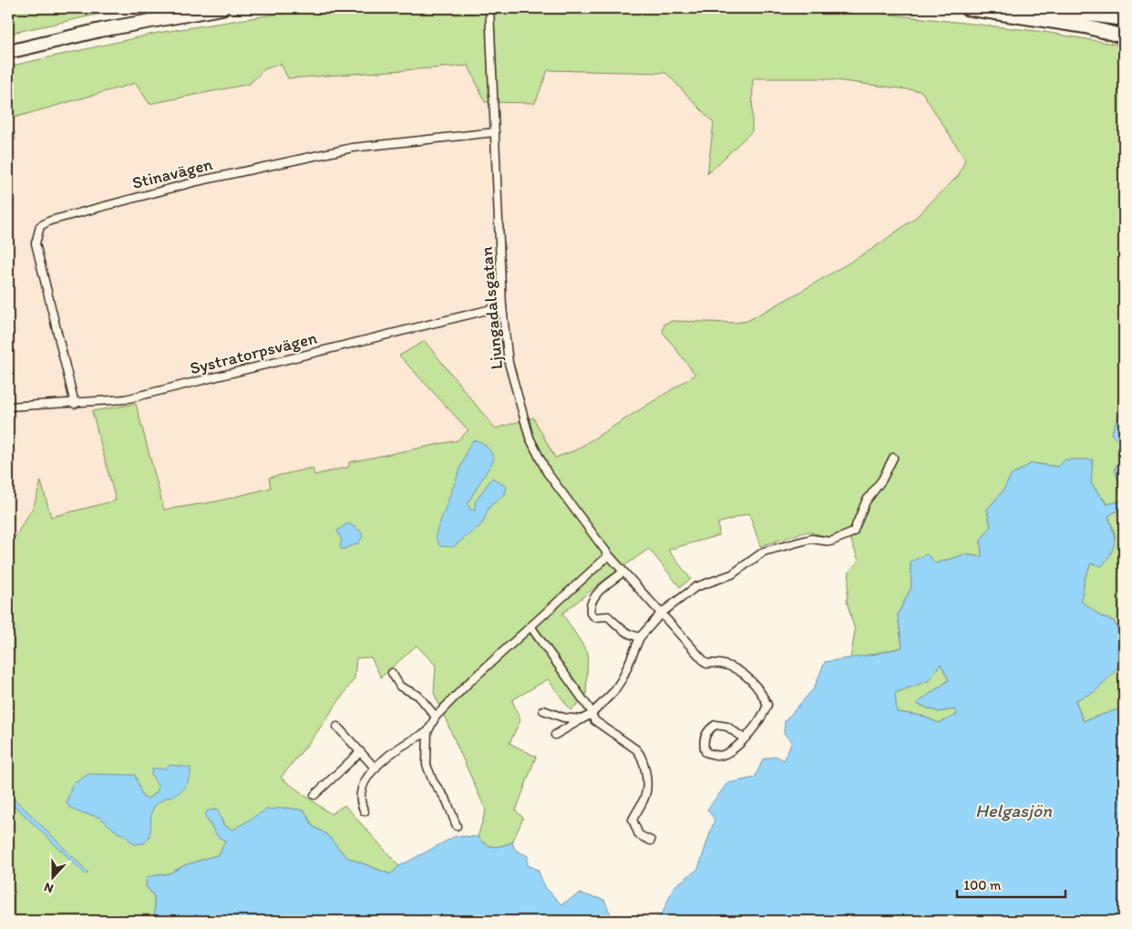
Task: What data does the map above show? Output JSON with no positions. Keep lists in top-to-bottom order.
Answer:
{
  "streets": {
    "street": ["Stinavägen", "Ljungadalsgatan", "Systratorpsvägen"]
  },
  "crossings": [
    ["Stinavägen", "Ljungadalsgatan"],
    ["Stinavägen", "Systratorpsvägen"],
    ["Ljungadalsgatan", "Systratorpsvägen"]
  ],
  "water": ["Helgasjön"],
  "scale_bar": "100 m",
  "north": "bottom"
}
